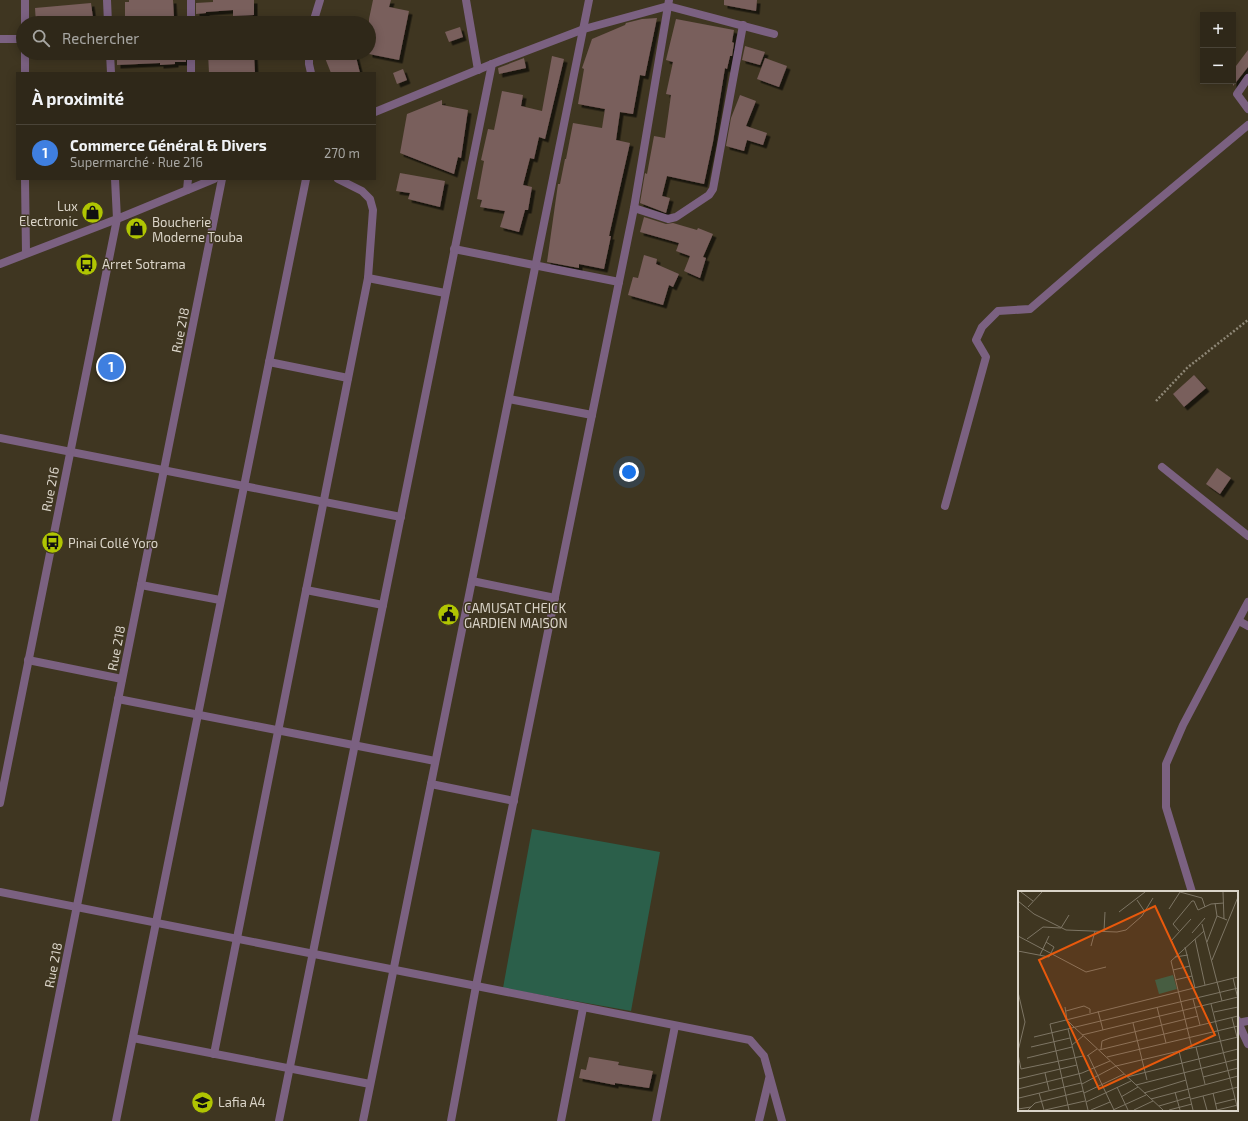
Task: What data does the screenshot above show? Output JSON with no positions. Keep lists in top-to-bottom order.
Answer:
{
  "streets": {
    "street": ["Rue 218", "Rue 216"]
  },
  "places": {
    "shop": ["Lux Electronic", "Boucherie Moderne Touba"],
    "bus stop": ["Arret Sotrama", "Pinai Collé Yoro"],
    "public building": ["CAMUSAT CHEICK GARDIEN MAISON"],
    "school or university": ["Lafia A4"]
  },
  "page": {
    "map_buttons": ["+", "−"],
    "search": "Rechercher",
    "heading": "À proximité",
    "list": [
      {
        "mark": "1",
        "name": "Commerce Général & Divers",
        "note": "Supermarché · Rue 216",
        "value": "270 m"
      }
    ],
    "pins": "1"
  }
}
